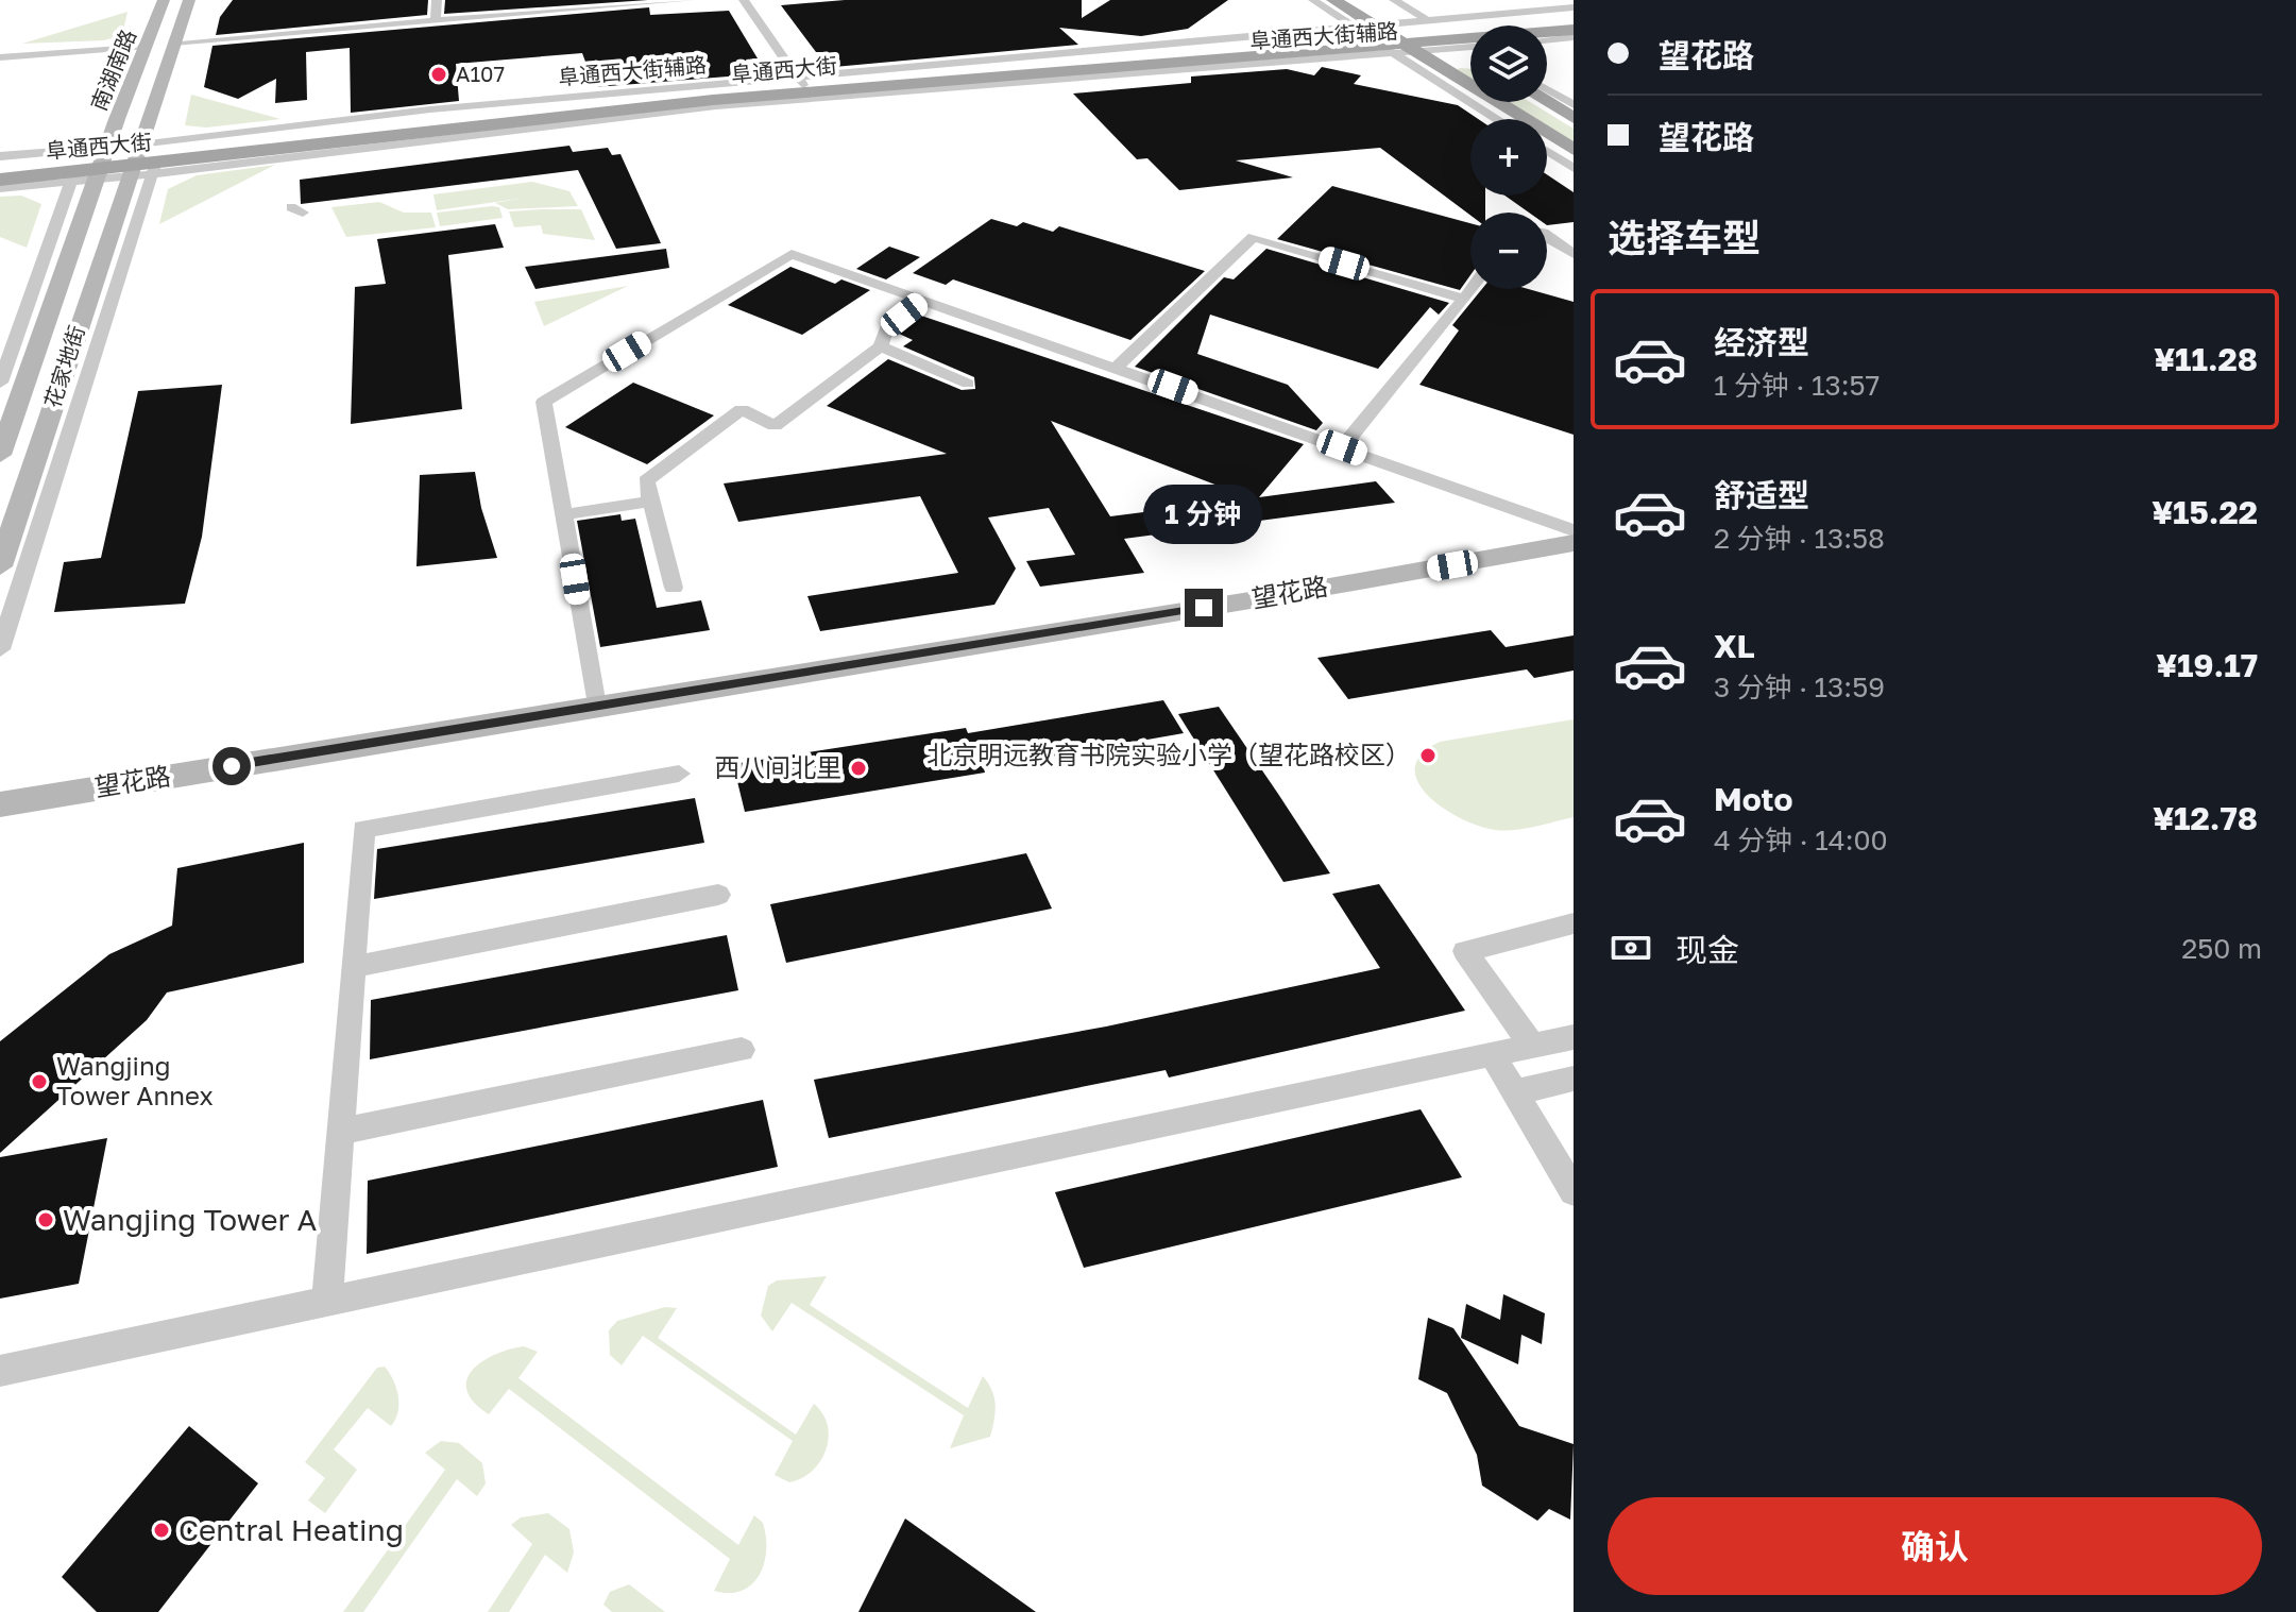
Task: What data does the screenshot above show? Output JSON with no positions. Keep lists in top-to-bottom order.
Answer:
{
  "streets": {
    "main road": ["阜通西大街"],
    "street": [
      "阜通西大街辅路",
      "南湖南路",
      "花家地街",
      "望花路"
    ]
  },
  "crossings": [
    ["阜通西大街辅路", "阜通西大街"],
    ["南湖南路", "阜通西大街"],
    ["南湖南路", "花家地街"],
    ["阜通西大街", "花家地街"]
  ],
  "places": [
    "A107",
    "北京明远教育书院实验小学（望花路校区）",
    "西八间北里",
    "Wangjing Tower Annex",
    "Wangjing Tower A",
    "Central Heating"
  ],
  "page": {
    "banner": ["望花路", "望花路"],
    "map_buttons": ["+", "−"],
    "heading": "选择车型",
    "list": [
      {
        "name": "经济型",
        "note": "1 分钟 · 13:57",
        "value": "¥11.28"
      },
      {
        "name": "舒适型",
        "note": "2 分钟 · 13:58",
        "value": "¥15.22"
      },
      {
        "name": "XL",
        "note": "3 分钟 · 13:59",
        "value": "¥19.17"
      },
      {
        "name": "Moto",
        "note": "4 分钟 · 14:00",
        "value": "¥12.78"
      }
    ],
    "bubble": "1 分钟",
    "pay": ["现金", "250 m"],
    "buttons": "确认"
  }
}
